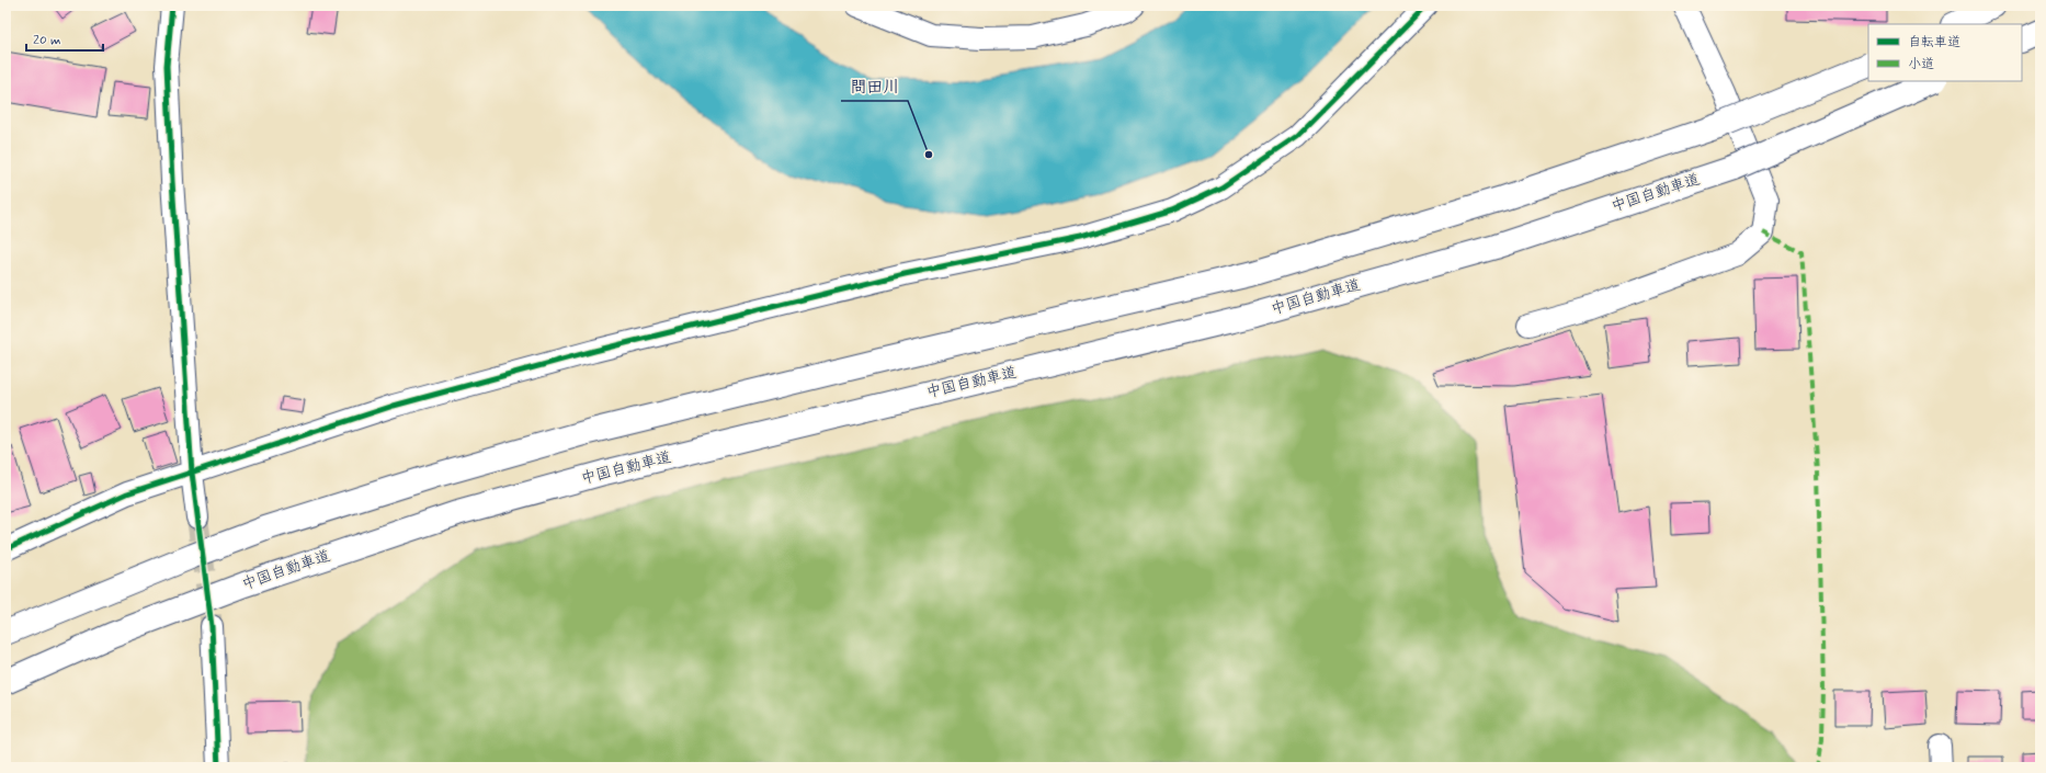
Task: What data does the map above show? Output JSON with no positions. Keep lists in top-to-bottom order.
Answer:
{
  "streets": {
    "highway": ["中国自動車道"]
  },
  "places": ["問田川"],
  "legend": ["自転車道", "小道"],
  "scale_bar": "20 m"
}
